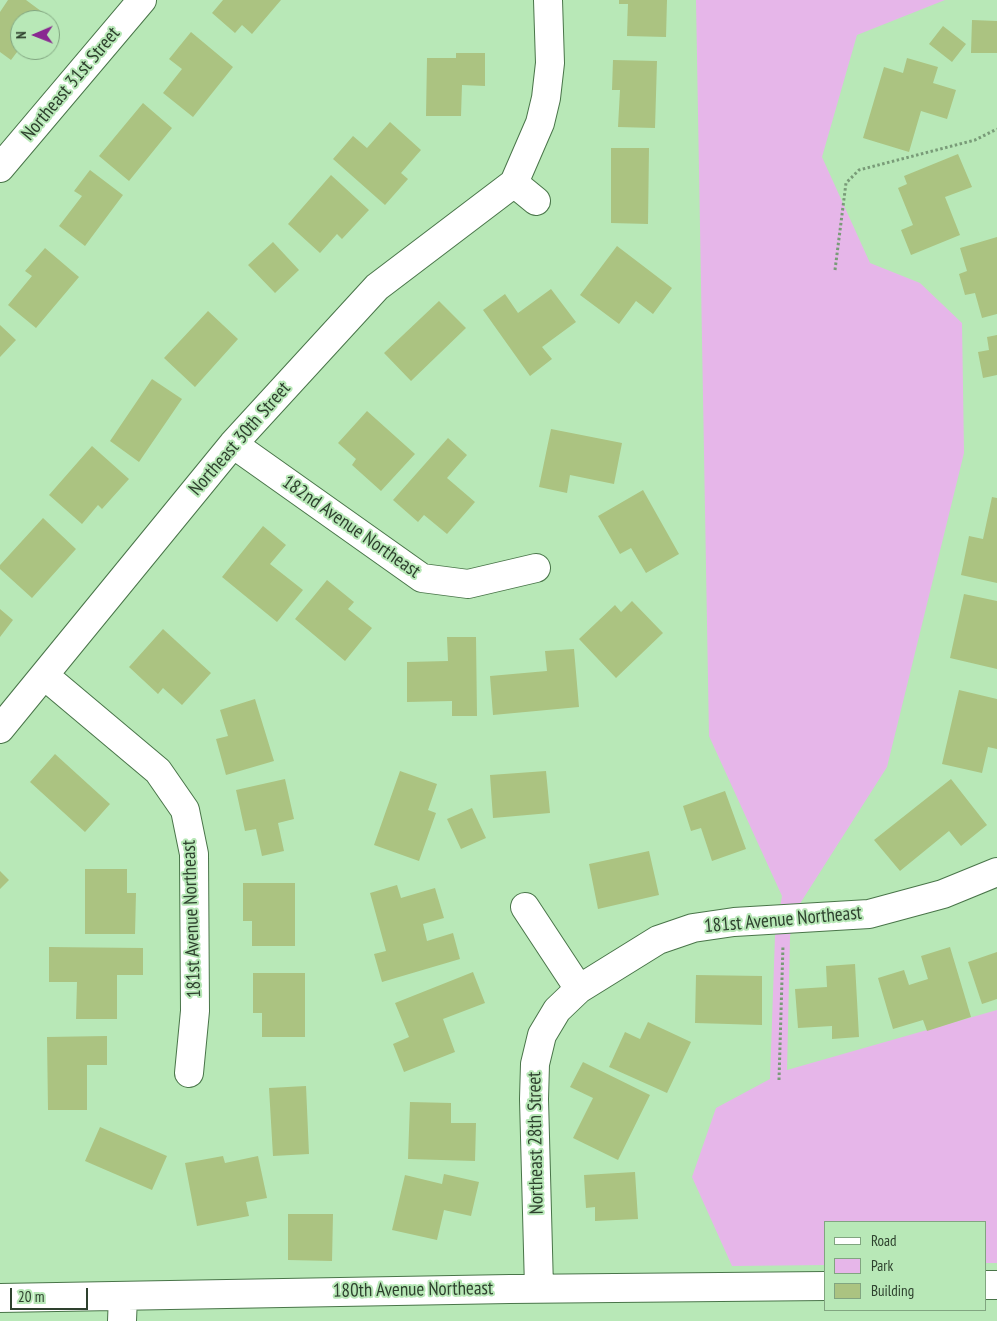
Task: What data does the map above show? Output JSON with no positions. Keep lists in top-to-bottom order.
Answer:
{
  "streets": {
    "street": [
      "Northeast 31st Street",
      "Northeast 30th Street",
      "182nd Avenue Northeast",
      "181st Avenue Northeast",
      "Northeast 28th Street",
      "180th Avenue Northeast"
    ]
  },
  "crossings": [
    ["Northeast 30th Street", "182nd Avenue Northeast"],
    ["Northeast 30th Street", "181st Avenue Northeast"],
    ["181st Avenue Northeast", "Northeast 28th Street"],
    ["Northeast 28th Street", "180th Avenue Northeast"]
  ],
  "legend": ["Road", "Park", "Building"],
  "scale_bar": "20 m",
  "north": "left"
}
